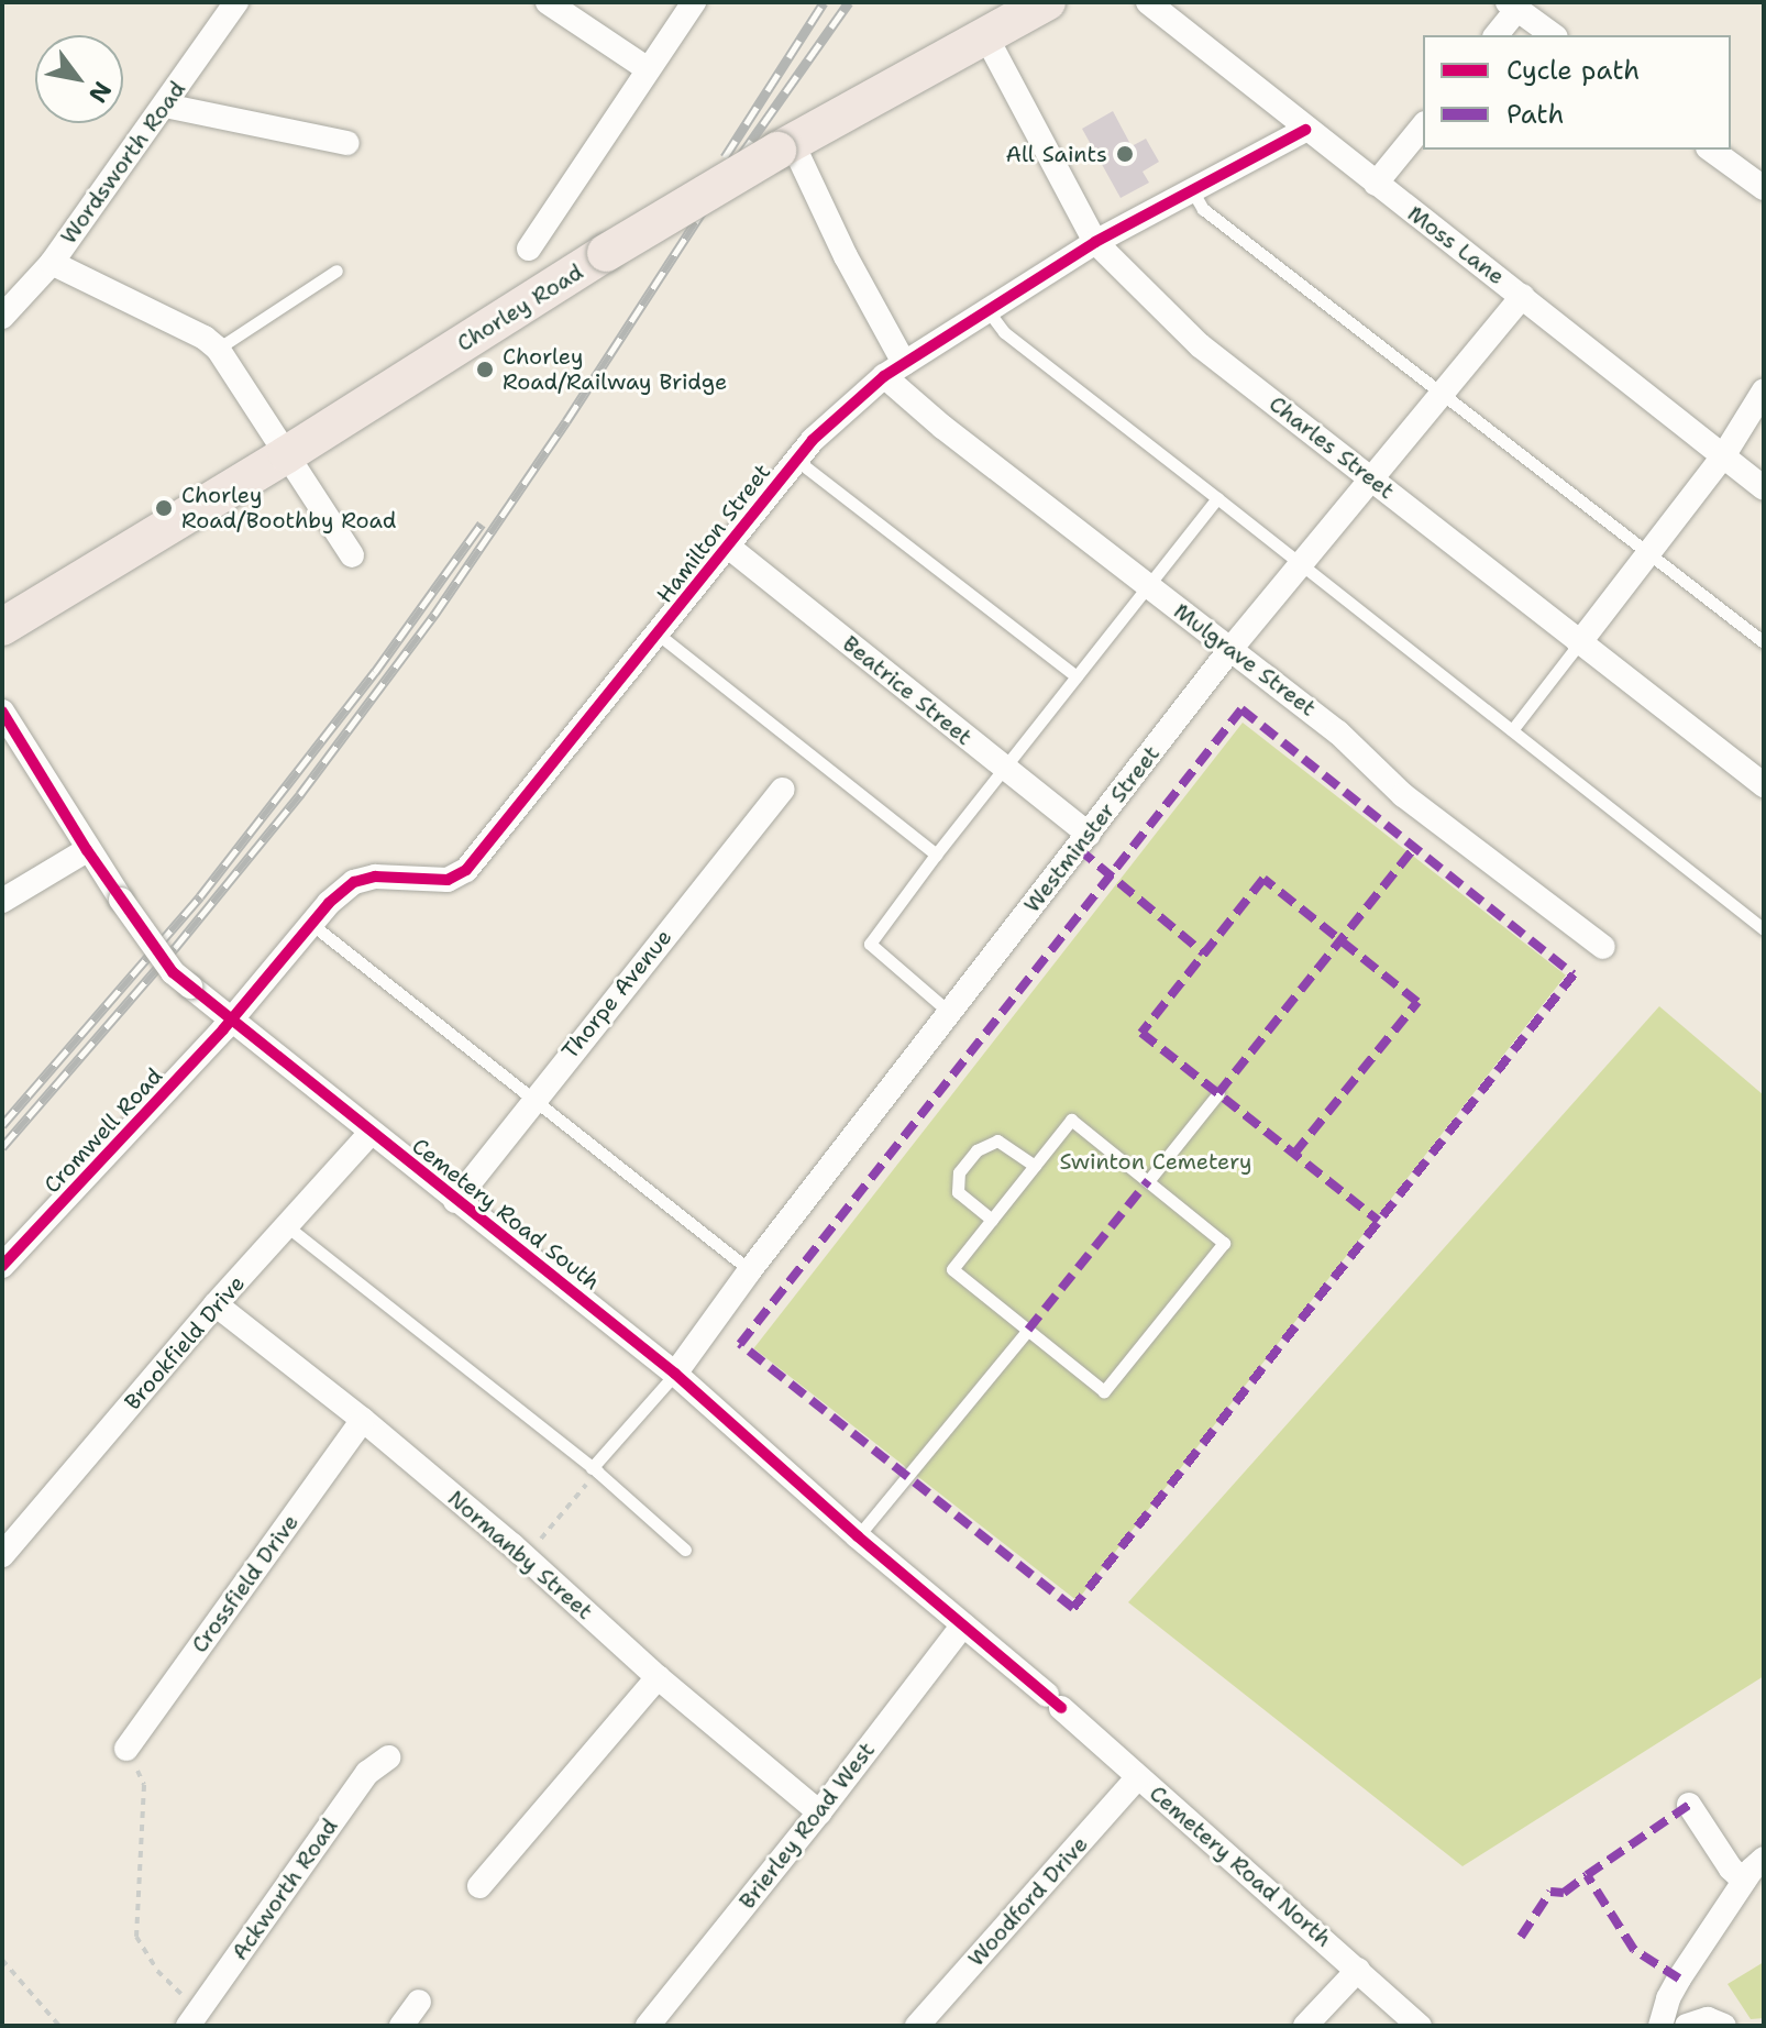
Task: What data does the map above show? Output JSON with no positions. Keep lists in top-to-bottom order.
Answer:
{
  "streets": {
    "main road": ["Chorley Road"],
    "street": [
      "Wordsworth Road",
      "Moss Lane",
      "Charles Street",
      "Hamilton Street",
      "Mulgrave Street",
      "Beatrice Street",
      "Westminster Street",
      "Thorpe Avenue",
      "Cromwell Road",
      "Cemetery Road South",
      "Brookfield Drive",
      "Normanby Street",
      "Crossfield Drive",
      "Brierley Road West",
      "Cemetery Road North",
      "Ackworth Road",
      "Woodford Drive"
    ]
  },
  "crossings": [
    ["Moss Lane", "Hamilton Street"],
    ["Moss Lane", "Westminster Street"],
    ["Chorley Road", "Charles Street"],
    ["Chorley Road", "Mulgrave Street"],
    ["Charles Street", "Hamilton Street"],
    ["Charles Street", "Westminster Street"],
    ["Hamilton Street", "Mulgrave Street"],
    ["Hamilton Street", "Beatrice Street"],
    ["Hamilton Street", "Cromwell Road"],
    ["Hamilton Street", "Cemetery Road South"],
    ["Mulgrave Street", "Westminster Street"],
    ["Beatrice Street", "Westminster Street"],
    ["Westminster Street", "Cemetery Road South"],
    ["Thorpe Avenue", "Cemetery Road South"],
    ["Cromwell Road", "Cemetery Road South"],
    ["Cemetery Road South", "Brookfield Drive"],
    ["Cemetery Road South", "Brierley Road West"],
    ["Cemetery Road South", "Cemetery Road North"],
    ["Brookfield Drive", "Normanby Street"],
    ["Normanby Street", "Crossfield Drive"],
    ["Normanby Street", "Brierley Road West"],
    ["Cemetery Road North", "Woodford Drive"]
  ],
  "parks": ["Swinton Cemetery"],
  "places": ["All Saints", "Chorley Road/Railway Bridge", "Chorley Road/Boothby Road"],
  "legend": ["Cycle path", "Path"],
  "north": "bottom right"
}
